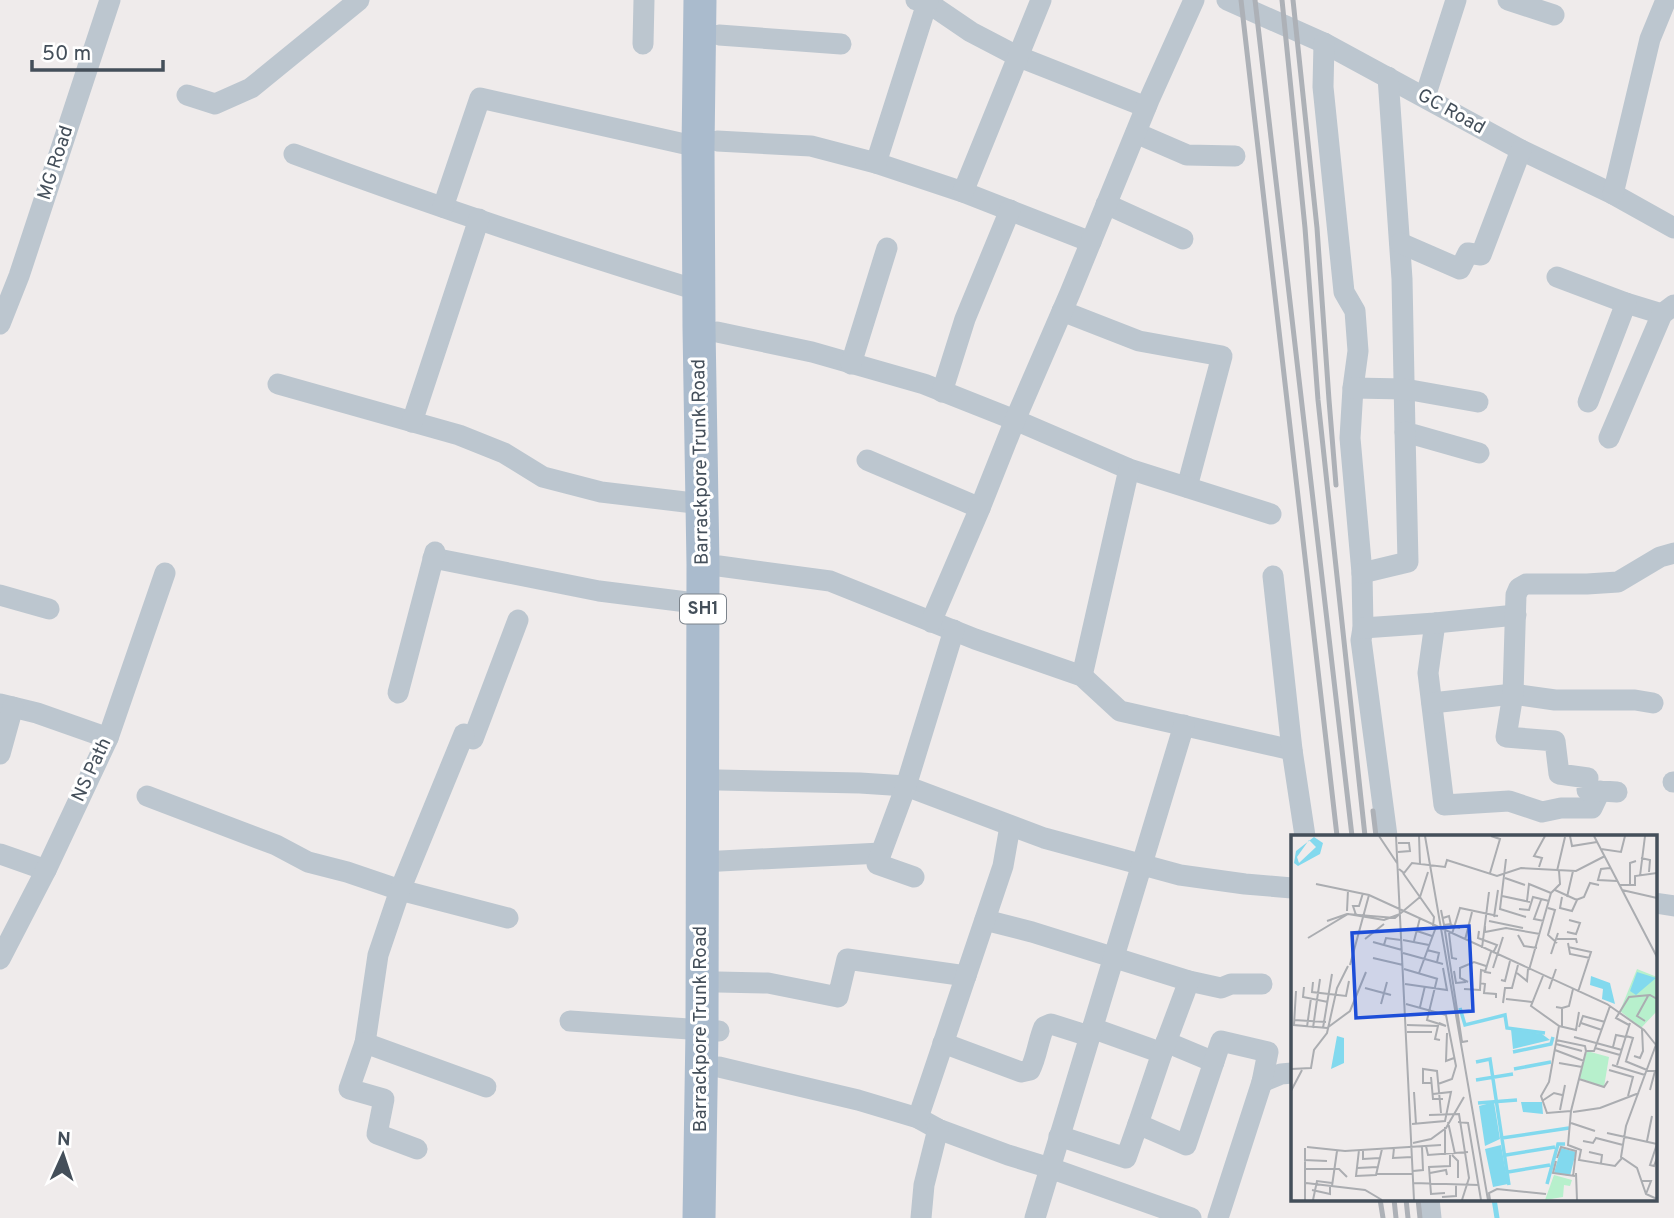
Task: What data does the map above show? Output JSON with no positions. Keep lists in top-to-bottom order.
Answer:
{
  "streets": {
    "main road": ["Barrackpore Trunk Road", "SH1"],
    "street": ["GC Road", "MG Road", "NS Path"]
  },
  "scale_bar": "50 m",
  "north": "top"
}
